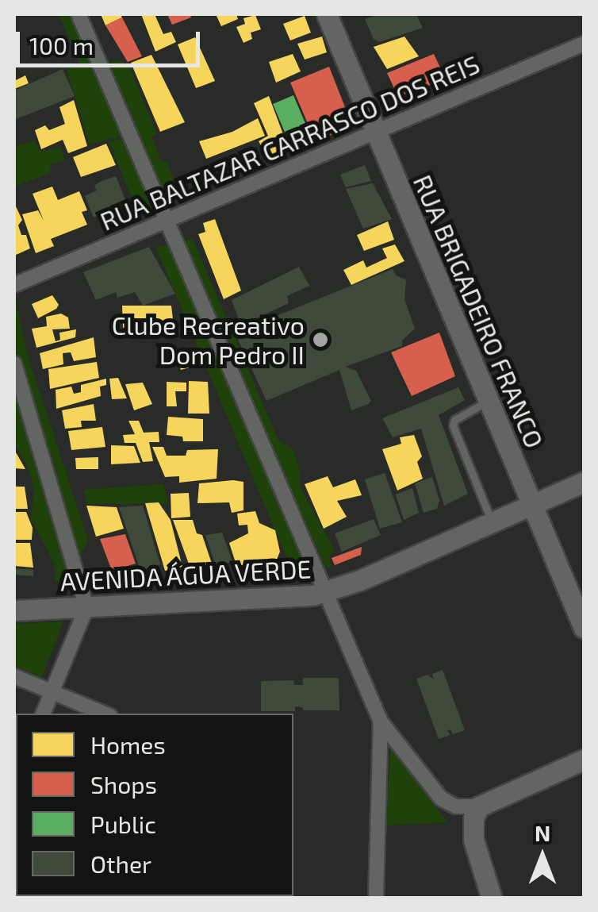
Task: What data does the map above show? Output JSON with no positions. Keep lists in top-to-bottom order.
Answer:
{
  "streets": {
    "main road": ["RUA BRIGADEIRO FRANCO", "AVENIDA ÁGUA VERDE"],
    "street": ["RUA BALTAZAR CARRASCO DOS REIS"]
  },
  "crossings": [
    ["RUA BALTAZAR CARRASCO DOS REIS", "RUA BRIGADEIRO FRANCO"],
    ["RUA BRIGADEIRO FRANCO", "AVENIDA ÁGUA VERDE"]
  ],
  "places": ["Clube Recreativo Dom Pedro II"],
  "legend": [
    "Homes",
    "Shops",
    "Public",
    "Other"
  ],
  "scale_bar": "100 m",
  "north": "top"
}
